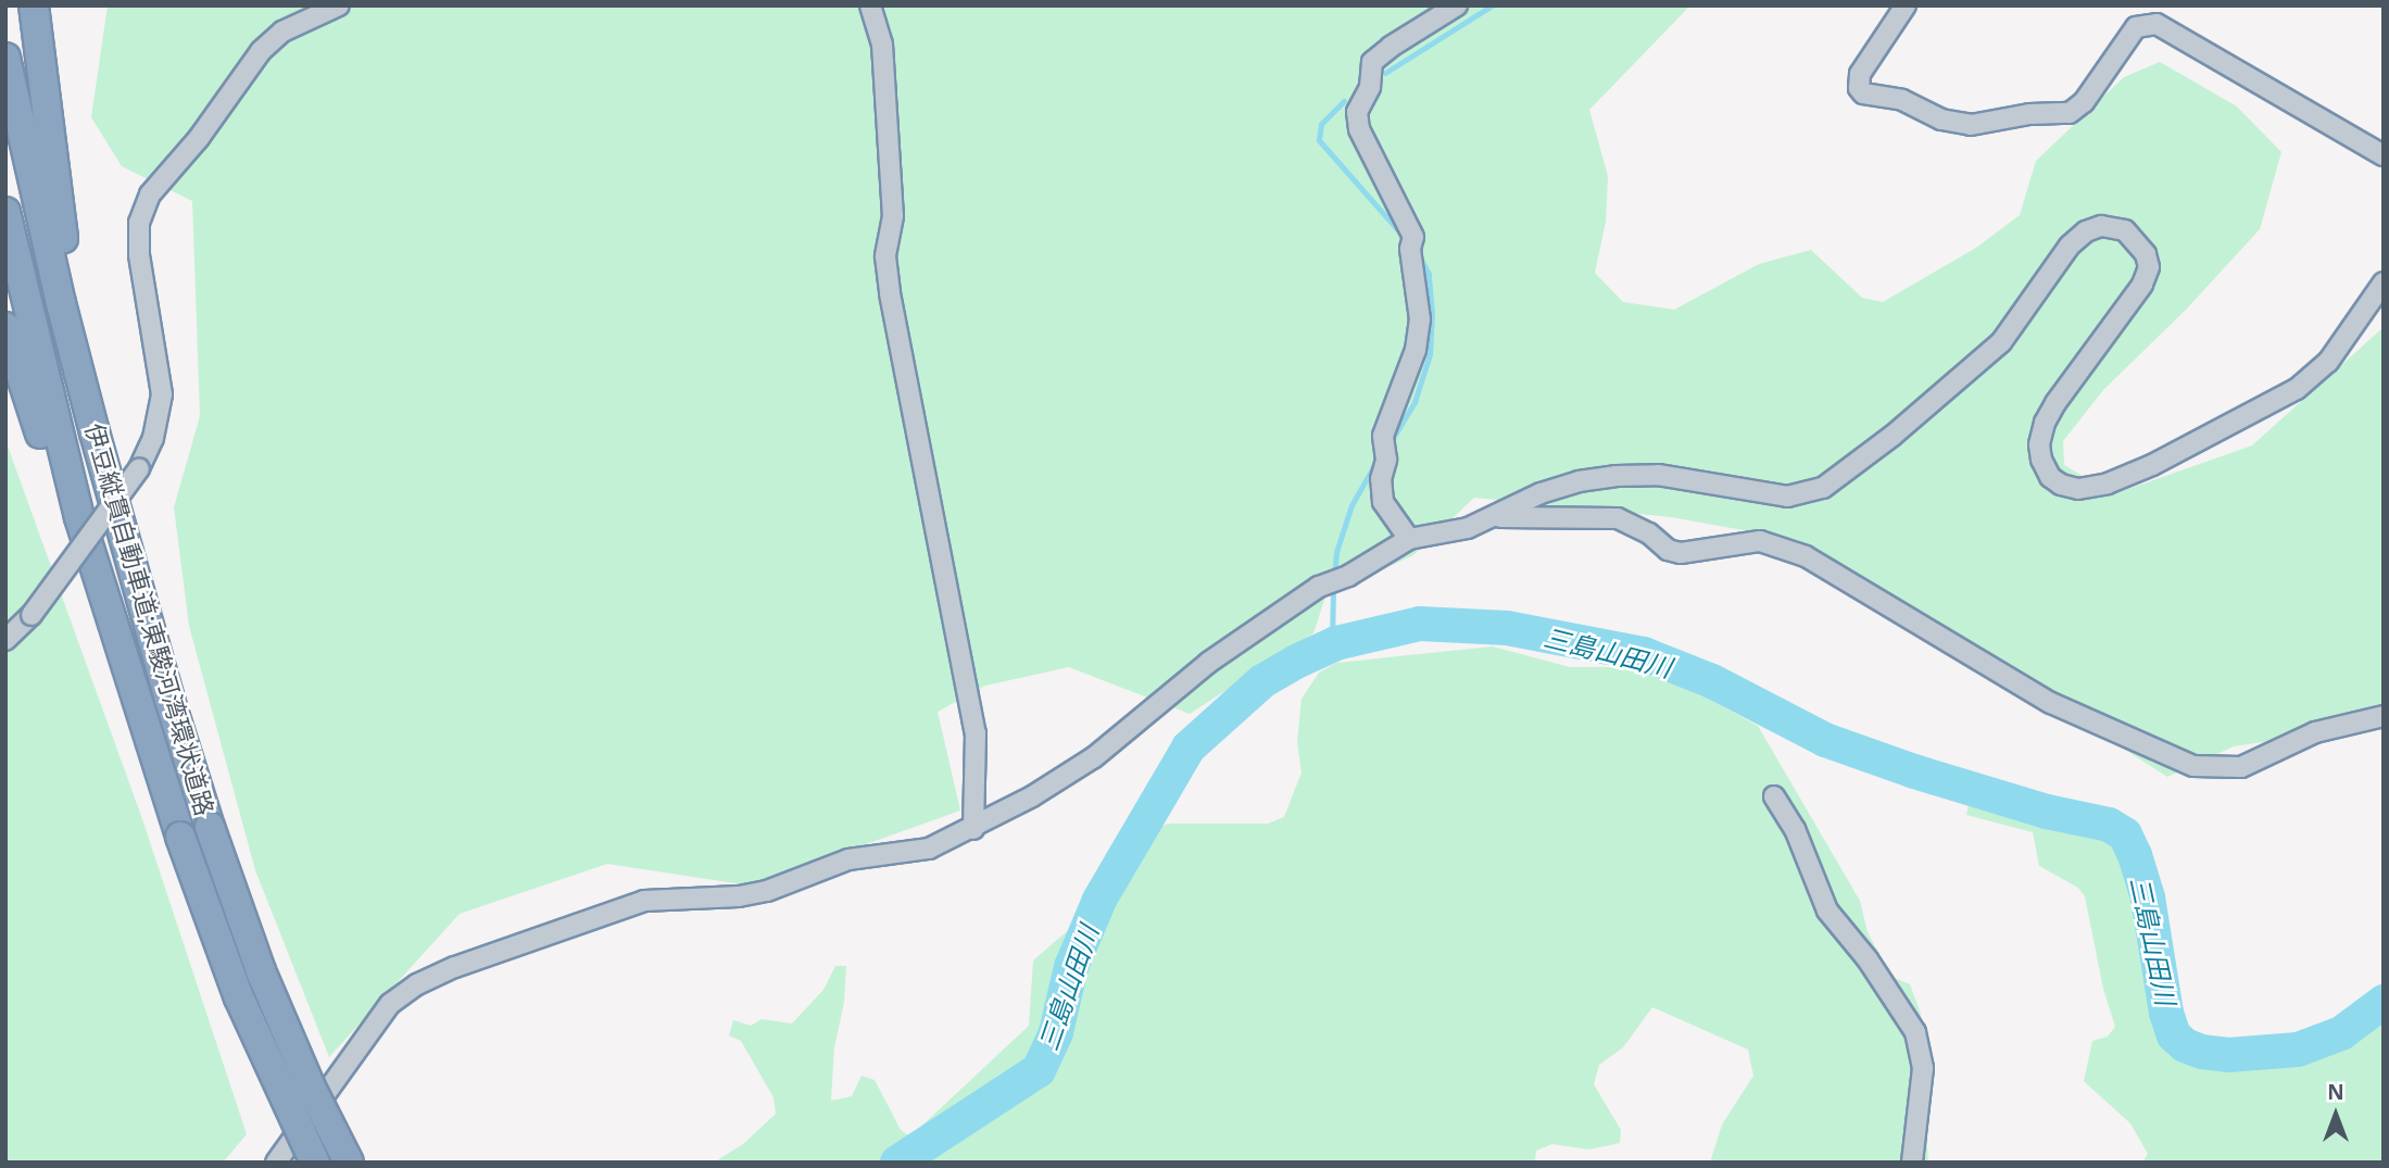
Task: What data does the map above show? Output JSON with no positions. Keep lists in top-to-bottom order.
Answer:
{
  "streets": {
    "highway": ["伊豆縦貫自動車道;東駿河湾環状道路"]
  },
  "water": ["三島山田川"],
  "north": "top"
}
